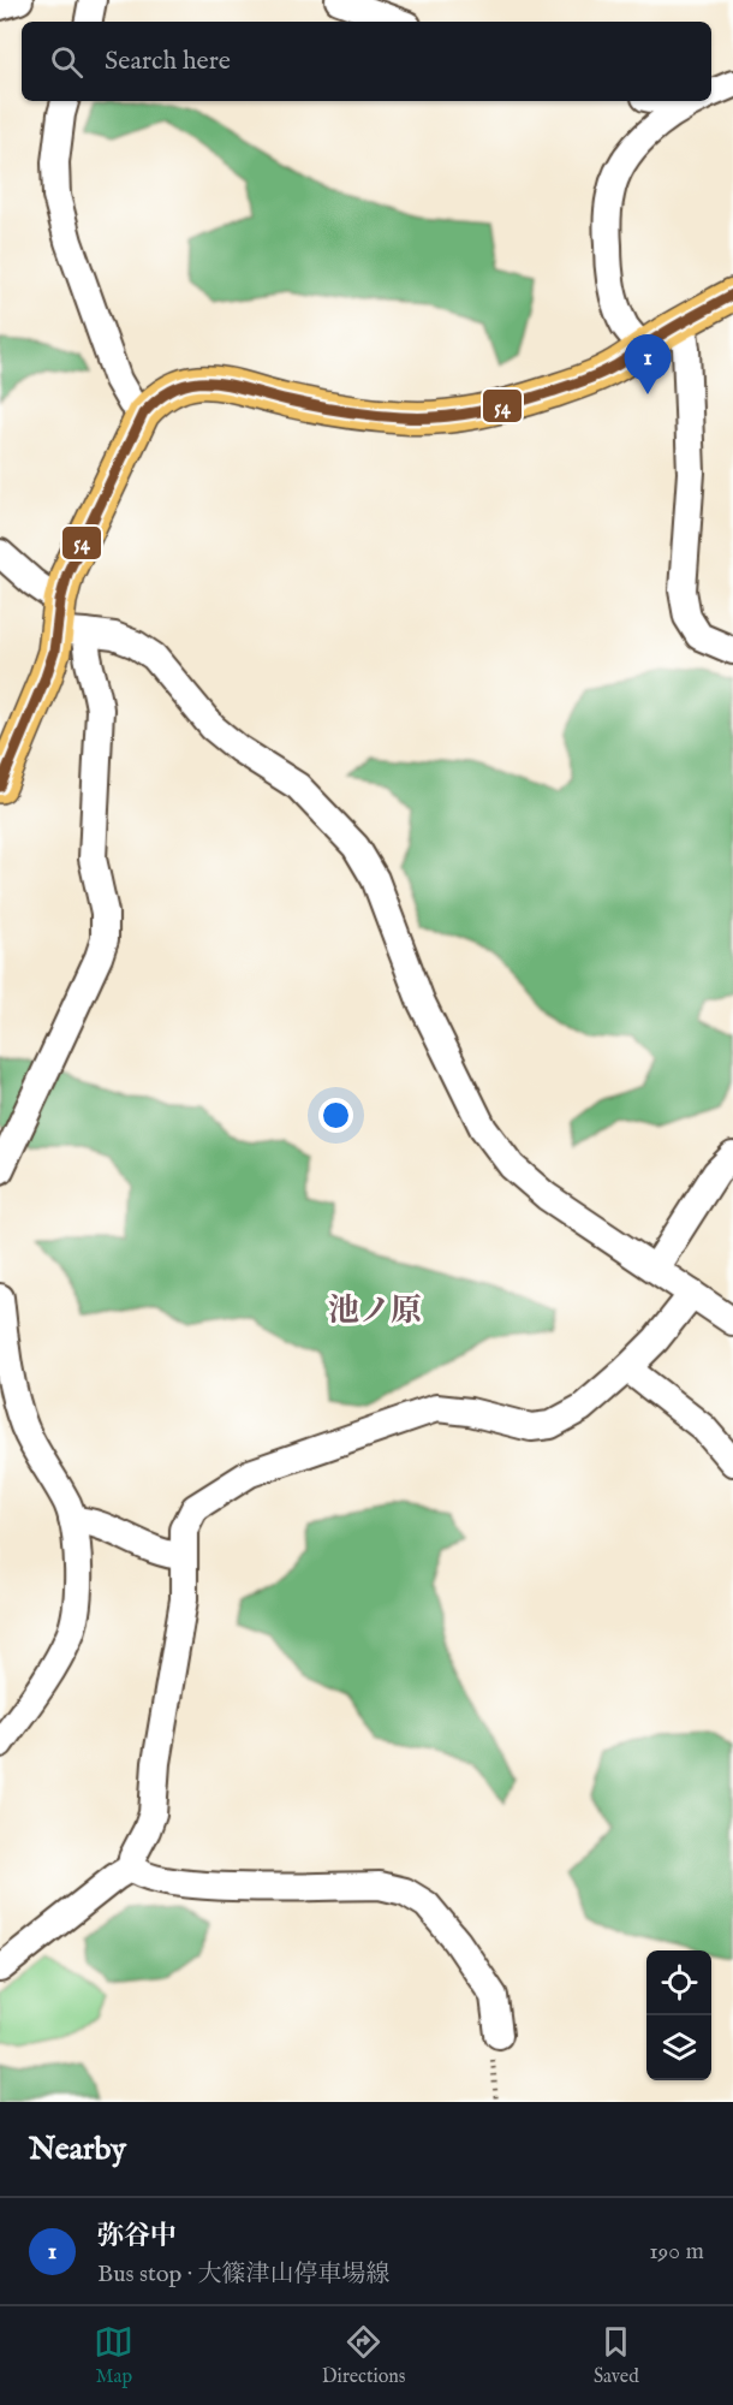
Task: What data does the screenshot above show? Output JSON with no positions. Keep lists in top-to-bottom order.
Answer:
{
  "districts": ["池ノ原"],
  "lines": ["transit line 54"],
  "page": {
    "search": "Search here",
    "pins": "1",
    "heading": "Nearby",
    "list": [
      {
        "mark": "1",
        "name": "弥谷中",
        "note": "Bus stop · 大篠津山停車場線",
        "value": "190 m"
      }
    ],
    "nav": ["Map", "Directions", "Saved"]
  }
}
